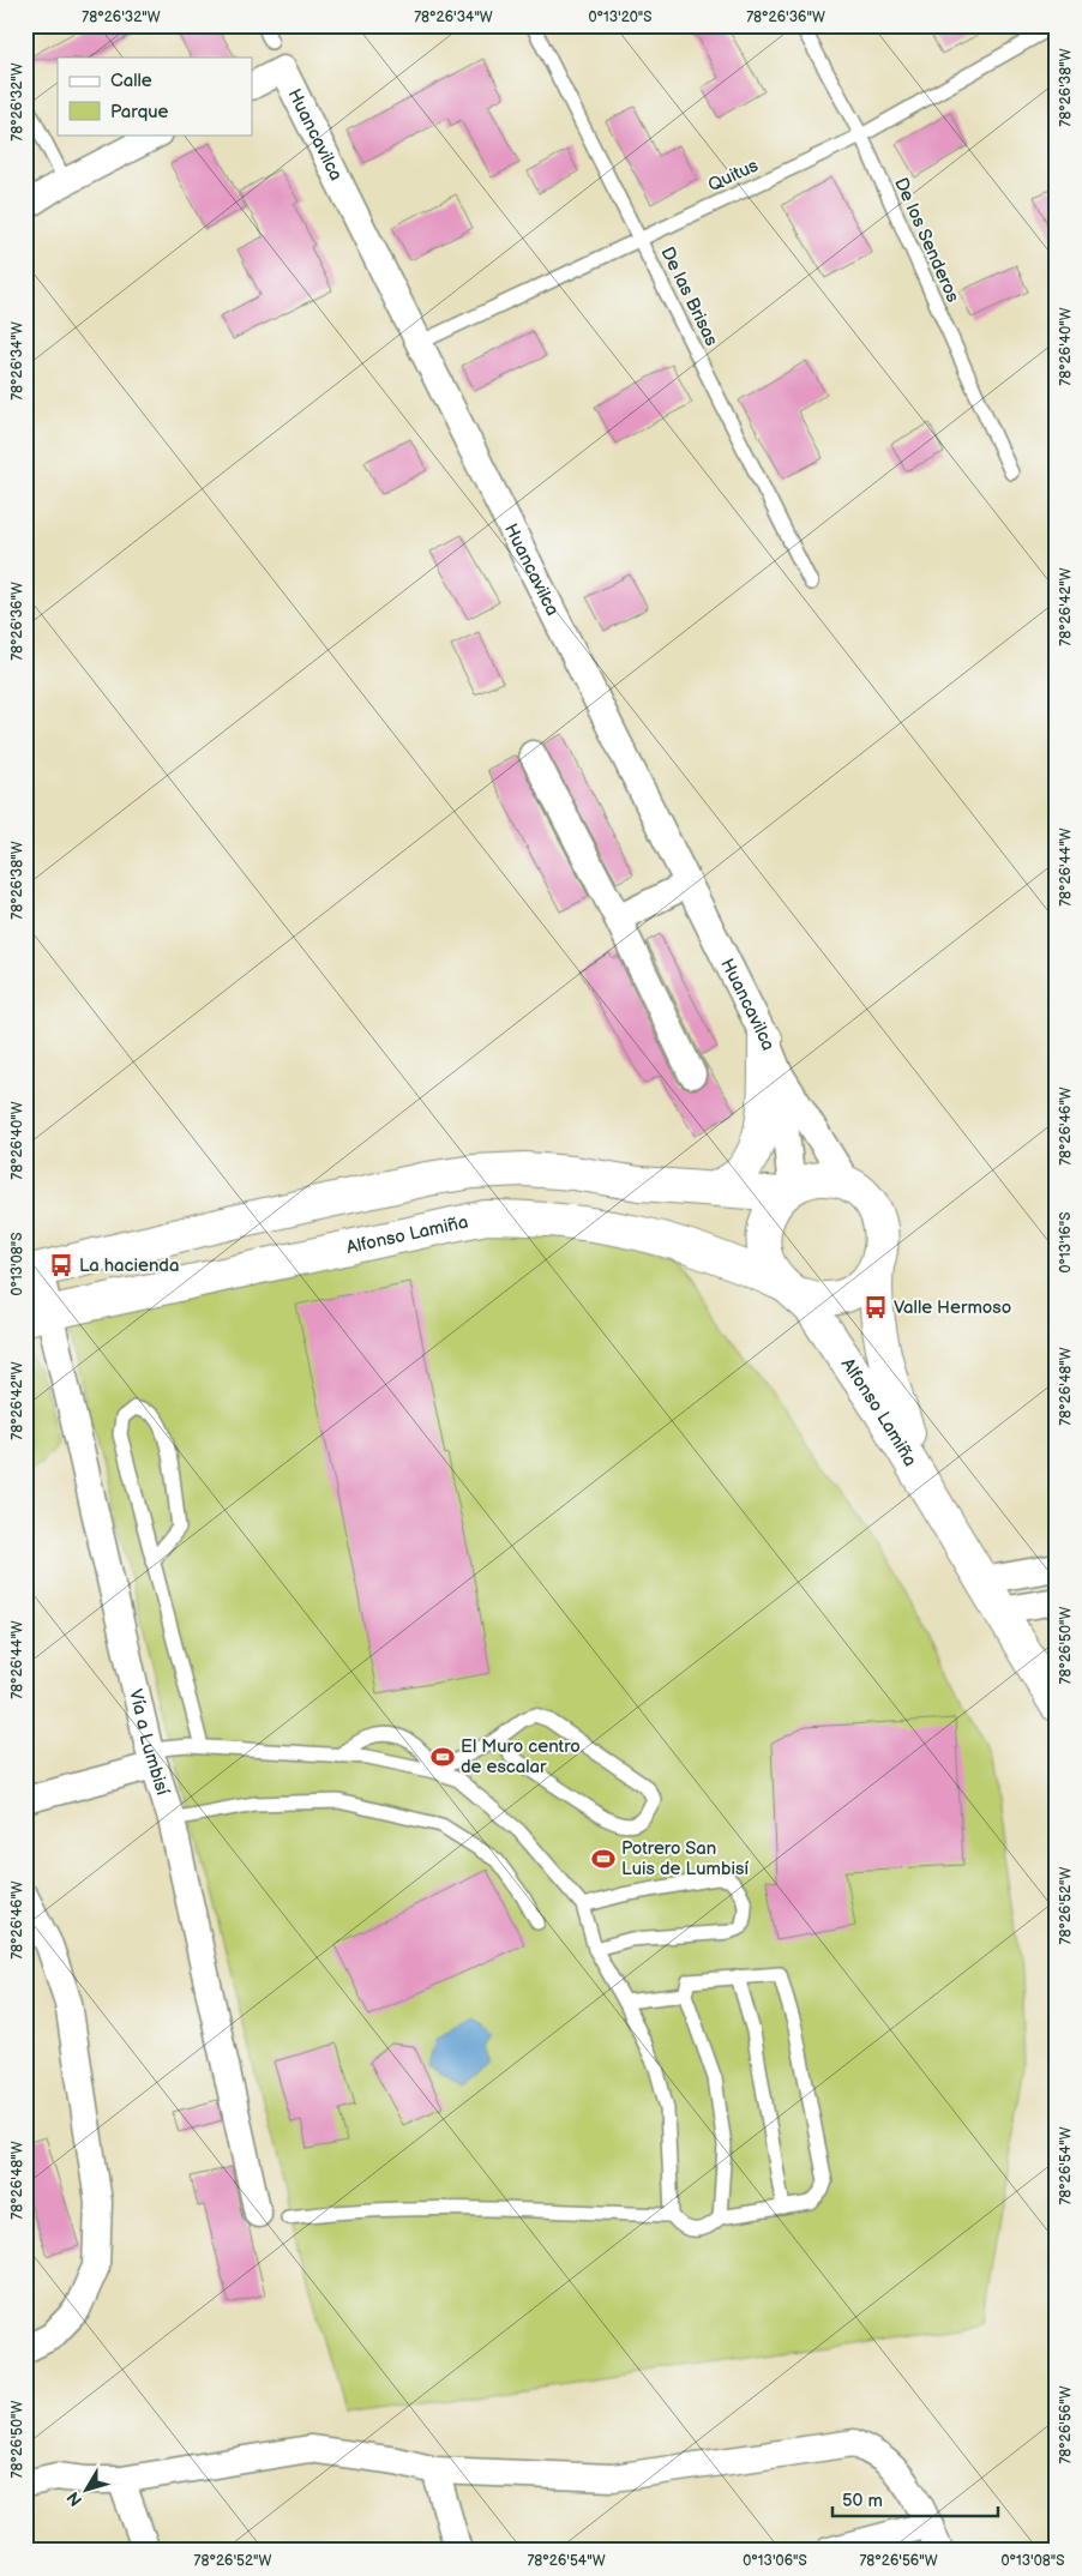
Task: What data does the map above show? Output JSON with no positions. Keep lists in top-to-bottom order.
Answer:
{
  "streets": {
    "street": ["Huancavilca", "Alfonso Lamiña", "Vía a Lumbisí"],
    "lane": ["Quitus", "De los Senderos", "De las Brisas"]
  },
  "crossings": [
    ["Huancavilca", "Quitus"],
    ["Huancavilca", "Alfonso Lamiña"],
    ["Quitus", "De los Senderos"],
    ["Quitus", "De las Brisas"],
    ["Alfonso Lamiña", "Vía a Lumbisí"]
  ],
  "places": {
    "bus stop": ["La hacienda", "Valle Hermoso"],
    "sports": ["El Muro centro de escalar", "Potrero San Luis de Lumbisí"]
  },
  "legend": ["Calle", "Parque"],
  "scale_bar": "50 m",
  "north": "bottom left",
  "coordinates": [
    "78°26'32\"W",
    "78°26'34\"W",
    "0°13'20\"S",
    "78°26'36\"W",
    "78°26'38\"W",
    "78°26'40\"W",
    "78°26'42\"W",
    "78°26'44\"W",
    "78°26'46\"W",
    "0°13'16\"S",
    "0°13'08\"S",
    "78°26'48\"W",
    "78°26'50\"W",
    "78°26'52\"W",
    "78°26'54\"W",
    "78°26'56\"W",
    "0°13'06\"S"
  ]
}
